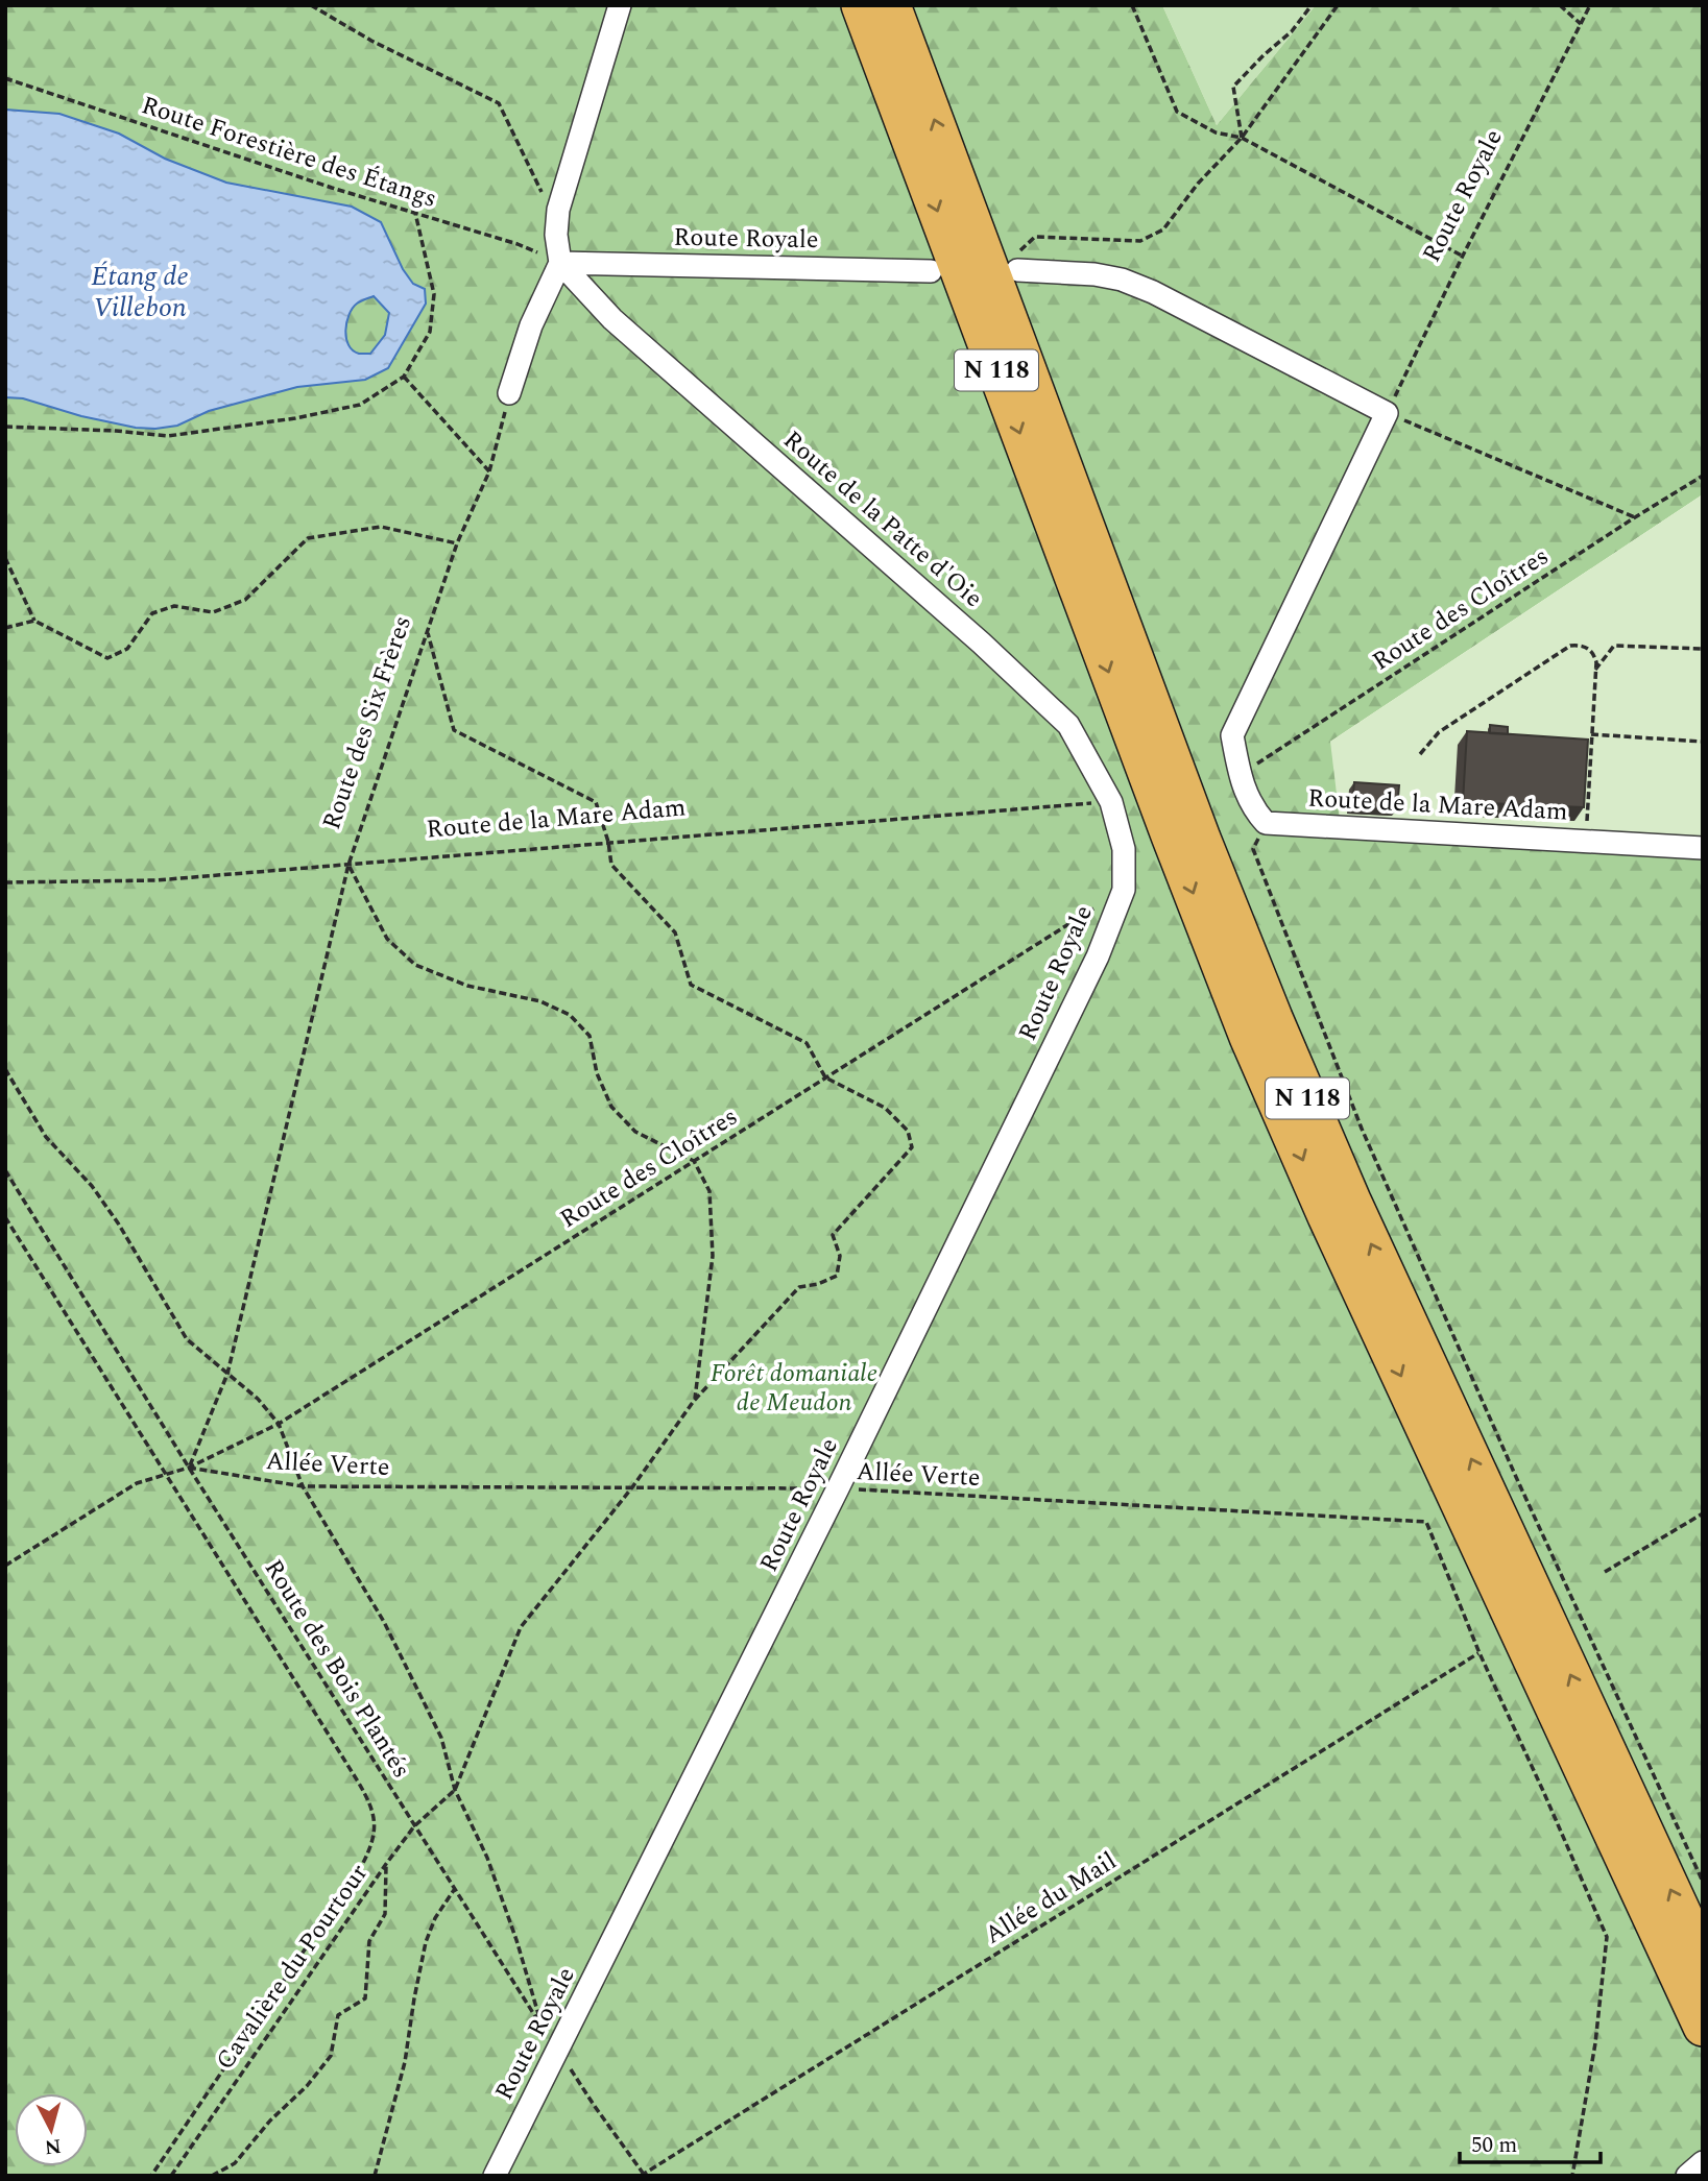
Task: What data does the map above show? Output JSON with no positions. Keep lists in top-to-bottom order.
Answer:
{
  "streets": {
    "highway": ["N 118"],
    "street": ["Route Royale", "Route de la Patte d'Oie", "Route de la Mare Adam"],
    "path": [
      "Route Forestière des Étangs",
      "Route des Cloîtres",
      "Route des Six Frères",
      "Allée Verte",
      "Route des Bois Plantés",
      "Allée du Mail",
      "Cavalière du Pourtour"
    ]
  },
  "crossings": [
    ["Route Forestière des Étangs", "Route Royale"],
    ["Route Forestière des Étangs", "Route de la Patte d'Oie"],
    ["Route Royale", "Route de la Patte d'Oie"],
    ["Route Royale", "Route des Cloîtres"],
    ["Route Royale", "Allée Verte"],
    ["Route de la Patte d'Oie", "Route de la Mare Adam"],
    ["Route des Cloîtres", "Route des Six Frères"],
    ["Route des Cloîtres", "Allée Verte"],
    ["Route des Cloîtres", "Route des Bois Plantés"],
    ["Route des Six Frères", "Route de la Mare Adam"],
    ["Route des Six Frères", "Allée Verte"],
    ["Route des Six Frères", "Route des Bois Plantés"],
    ["Allée Verte", "Route des Bois Plantés"],
    ["Allée Verte", "Allée du Mail"],
    ["Route des Bois Plantés", "Cavalière du Pourtour"]
  ],
  "water": ["Étang de Villebon"],
  "parks": ["Forêt domaniale de Meudon"],
  "scale_bar": "50 m",
  "north": "bottom"
}
